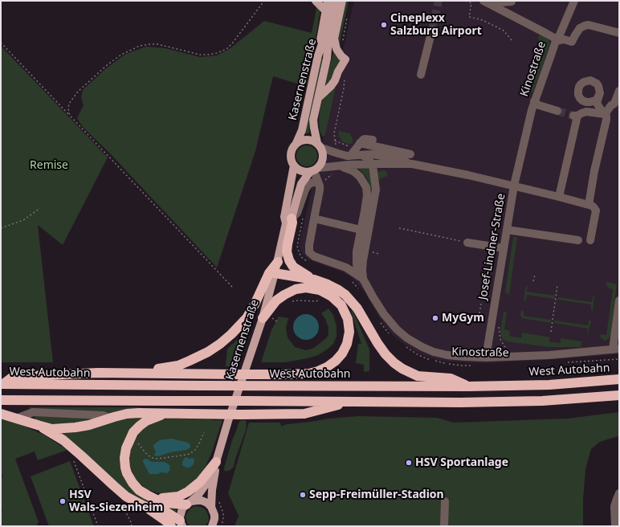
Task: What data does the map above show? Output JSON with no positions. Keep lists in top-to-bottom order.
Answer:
{
  "streets": {
    "highway": ["West Autobahn"],
    "main road": ["Kasernenstraße"],
    "street": ["Kinostraße", "Josef-Lindner-Straße"]
  },
  "crossings": [
    ["Kinostraße", "Josef-Lindner-Straße"]
  ],
  "parks": ["Remise"],
  "places": [
    "Cineplexx Salzburg Airport",
    "MyGym",
    "HSV Sportanlage",
    "Sepp-Freimüller-Stadion",
    "HSV Wals-Siezenheim"
  ]
}
